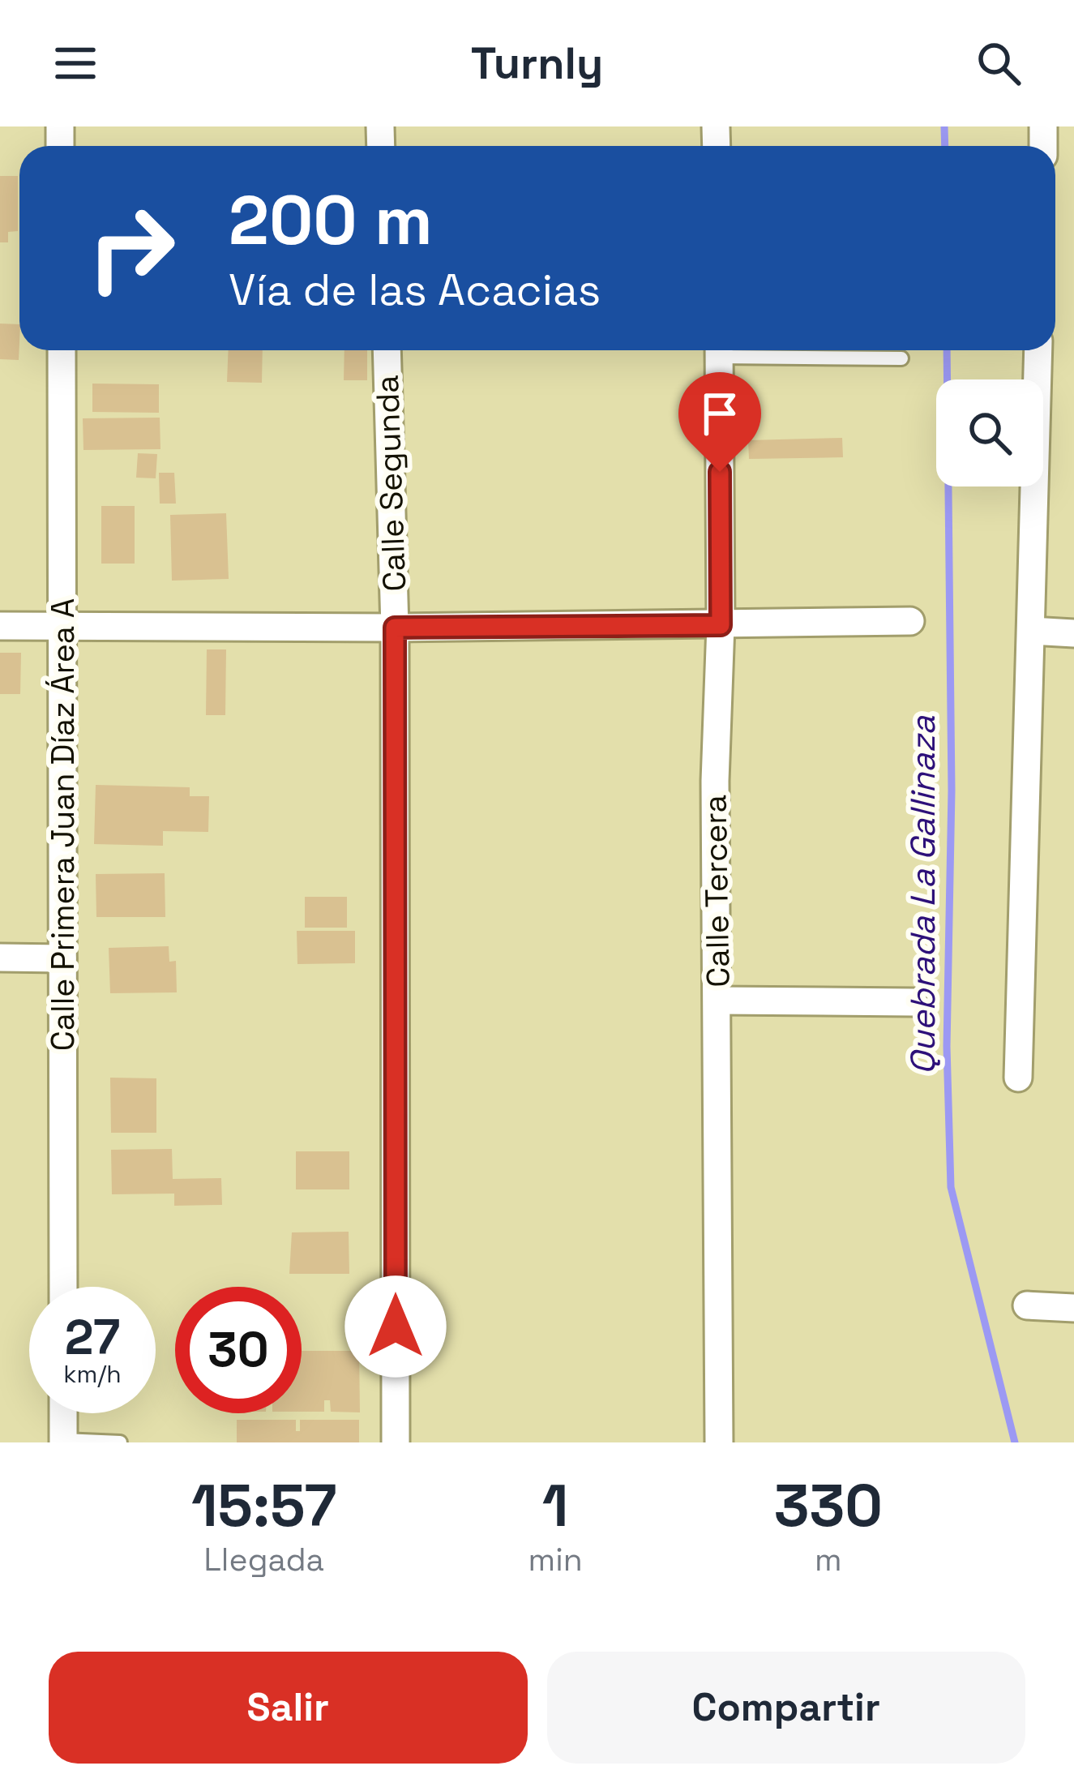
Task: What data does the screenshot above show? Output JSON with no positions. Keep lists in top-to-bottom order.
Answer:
{
  "streets": {
    "street": ["Calle Segunda", "Calle Primera Juan Díaz Área A", "Calle Tercera"]
  },
  "water": ["Quebrada La Gallinaza"],
  "page": {
    "header": "Turnly",
    "turn": ["200 m", "Vía de las Acacias"],
    "speed": "27 km/h",
    "limit": "30",
    "eta": [
      "15:57",
      "Llegada",
      "1",
      "min",
      "330",
      "m"
    ],
    "buttons": ["Salir", "Compartir"]
  }
}
